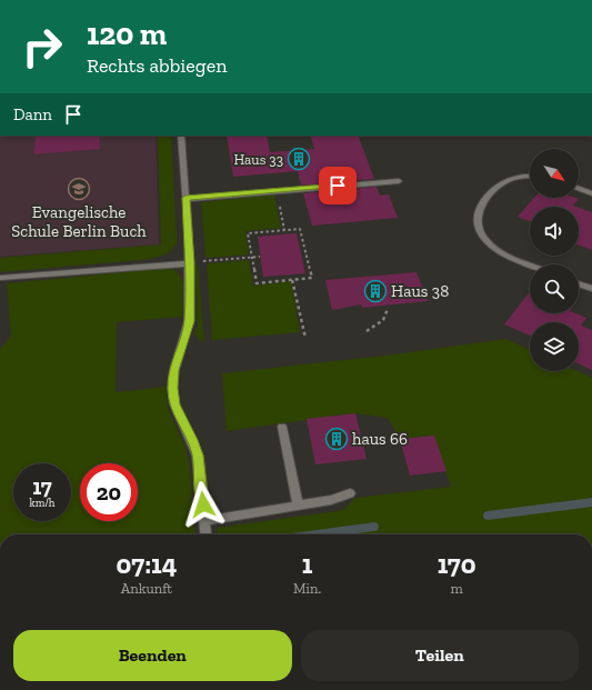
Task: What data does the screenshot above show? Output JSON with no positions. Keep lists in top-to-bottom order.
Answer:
{
  "places": {
    "building": ["Haus 33", "Haus 38", "haus 66"],
    "school or university": ["Evangelische Schule Berlin Buch"]
  },
  "north": "bottom right",
  "page": {
    "turn": ["120 m", "Rechts abbiegen"],
    "then": "Dann",
    "speed": "17 km/h",
    "limit": "20",
    "eta": [
      "07:14",
      "Ankunft",
      "1",
      "Min.",
      "170",
      "m"
    ],
    "buttons": ["Beenden", "Teilen"]
  }
}
